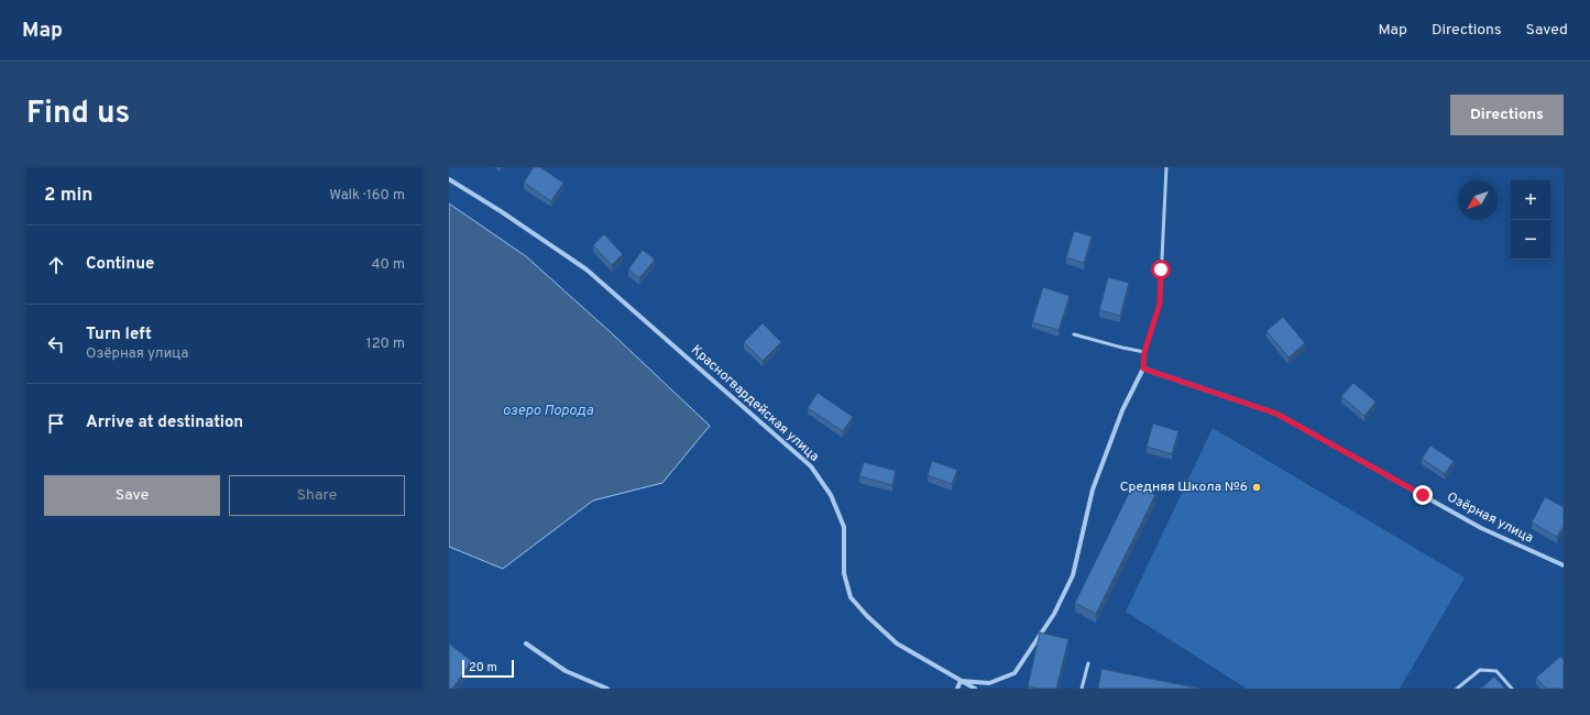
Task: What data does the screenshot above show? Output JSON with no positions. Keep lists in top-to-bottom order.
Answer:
{
  "streets": {
    "street": ["Красногвардейская улица", "Озёрная улица"]
  },
  "water": ["озеро Порода"],
  "places": ["Средняя Школа №6"],
  "scale_bar": "20 m",
  "north": "bottom left",
  "page": {
    "header": "Map",
    "nav": ["Map", "Directions", "Saved"],
    "title": "Find us",
    "buttons": [
      "Directions",
      ["Save", "Share"]
    ],
    "heading": ["2 min", "Walk · 160 m"],
    "map_buttons": ["+", "−"],
    "list": [
      ["Continue", "40 m"],
      ["Turn left", "Озёрная улица", "120 m"],
      "Arrive at destination"
    ],
    "scale": "20 m"
  }
}
